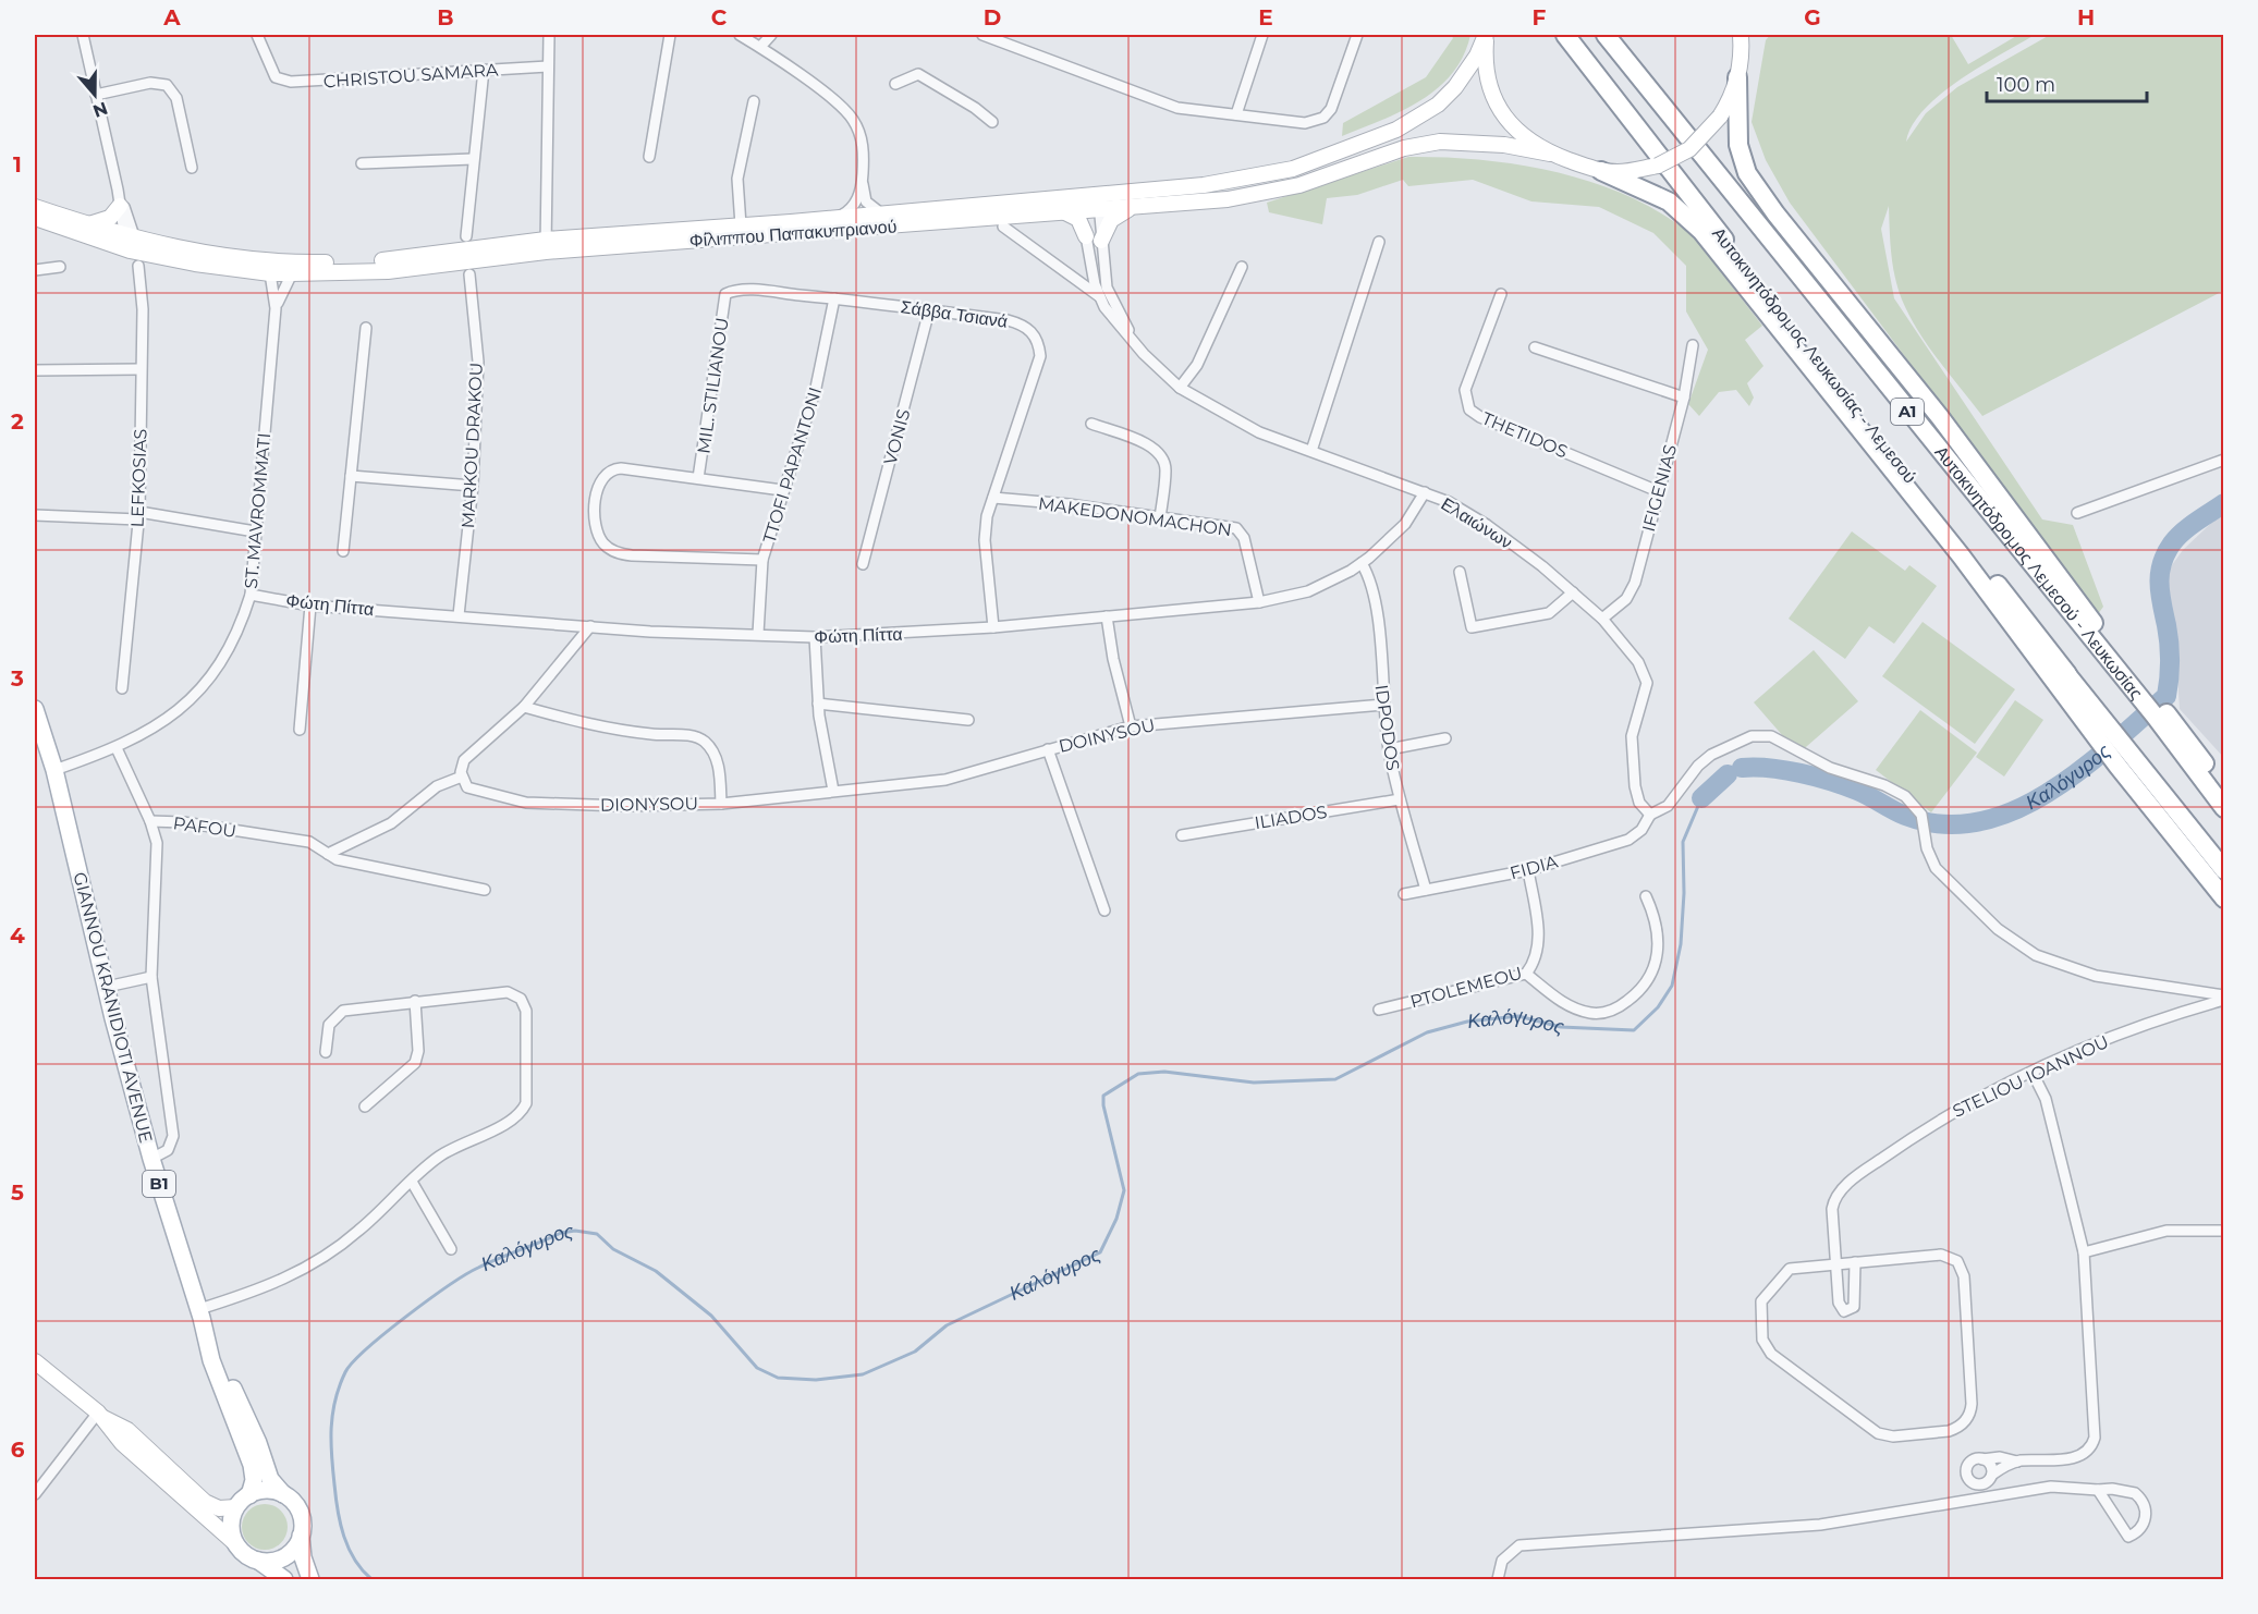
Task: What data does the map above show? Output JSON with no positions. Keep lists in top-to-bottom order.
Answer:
{
  "streets": {
    "highway": ["Αυτοκινητόδρομος Λευκωσίας - Λεμεσού", "A1", "Αυτοκινητόδρομος Λεμεσού - Λευκωσίας"],
    "main road": ["Φίλιππου Παπακυπριανού", "GIANNOU KRANIDIOTI AVENUE", "B1"],
    "street": [
      "CHRISTOU SAMARA",
      "Σάββα Τσιανά",
      "MIL. STILIANOU",
      "THETIDOS",
      "VONIS",
      "MARKOU DRAKOU",
      "TTOFI PAPANTONI",
      "LEFKOSIAS",
      "IFIGENIAS",
      "ST. MAVROMMATI",
      "MAKEDONOMACHON",
      "Ελαιώνων",
      "Φώτη Πίττα",
      "IDPODOS",
      "DOINYSOU",
      "DIONYSOU",
      "ILIADOS",
      "PAFOU",
      "FIDIA",
      "PTOLEMEOU",
      "STELIOU IOANNOU"
    ]
  },
  "crossings": [
    ["Φίλιππου Παπακυπριανού", "LEFKOSIAS"],
    ["Φίλιππου Παπακυπριανού", "ST. MAVROMMATI"],
    ["Φίλιππου Παπακυπριανού", "Ελαιώνων"],
    ["Σάββα Τσιανά", "MIL. STILIANOU"],
    ["Σάββα Τσιανά", "VONIS"],
    ["Σάββα Τσιανά", "TTOFI PAPANTONI"],
    ["Σάββα Τσιανά", "MAKEDONOMACHON"],
    ["Σάββα Τσιανά", "Φώτη Πίττα"],
    ["THETIDOS", "IFIGENIAS"],
    ["MARKOU DRAKOU", "Φώτη Πίττα"],
    ["TTOFI PAPANTONI", "Φώτη Πίττα"],
    ["IFIGENIAS", "Ελαιώνων"],
    ["ST. MAVROMMATI", "Φώτη Πίττα"],
    ["ST. MAVROMMATI", "GIANNOU KRANIDIOTI AVENUE"],
    ["ST. MAVROMMATI", "B1"],
    ["MAKEDONOMACHON", "Φώτη Πίττα"],
    ["Ελαιώνων", "Φώτη Πίττα"],
    ["Ελαιώνων", "FIDIA"],
    ["Φώτη Πίττα", "IDPODOS"],
    ["IDPODOS", "DOINYSOU"],
    ["IDPODOS", "ILIADOS"],
    ["IDPODOS", "FIDIA"],
    ["DOINYSOU", "DIONYSOU"],
    ["PAFOU", "GIANNOU KRANIDIOTI AVENUE"],
    ["FIDIA", "PTOLEMEOU"],
    ["FIDIA", "STELIOU IOANNOU"],
    ["GIANNOU KRANIDIOTI AVENUE", "B1"]
  ],
  "water": ["Καλόγυρος"],
  "scale_bar": "100 m",
  "north": "bottom",
  "grid": {
    "columns": [
      "A",
      "B",
      "C",
      "D",
      "E",
      "F",
      "G",
      "H"
    ],
    "rows": [
      "1",
      "2",
      "3",
      "4",
      "5",
      "6"
    ]
  }
}
